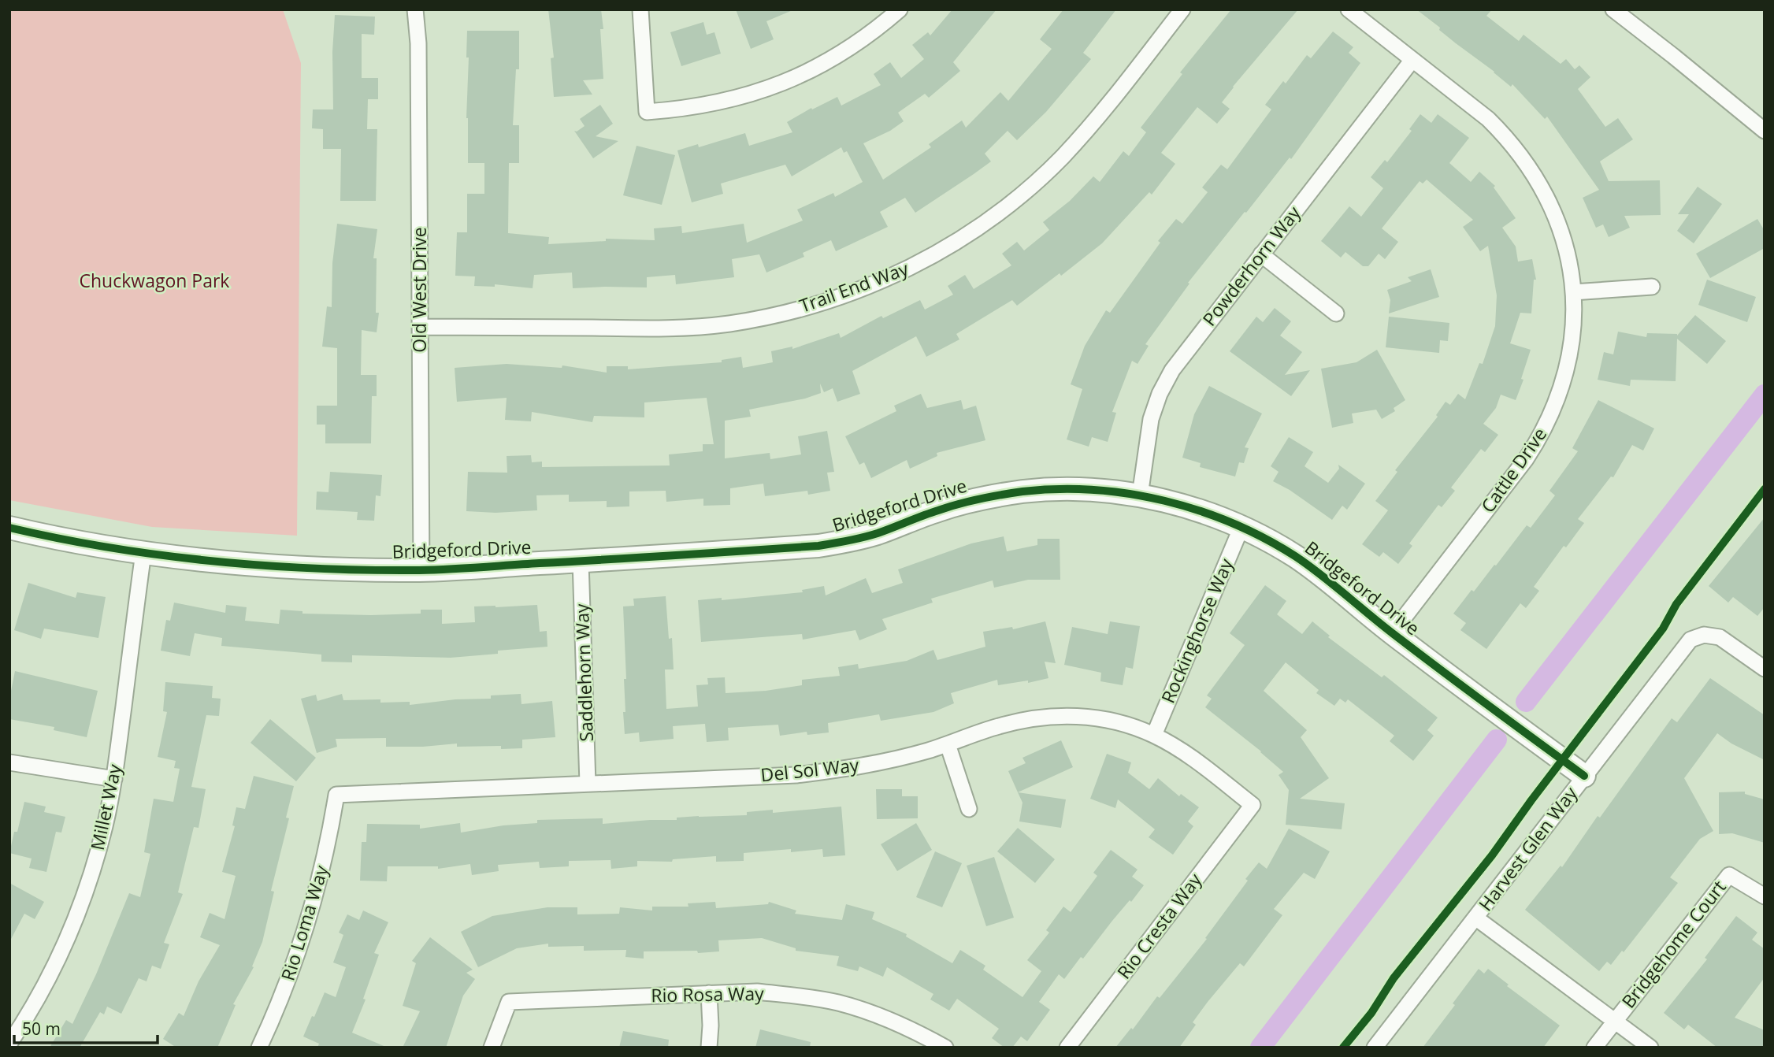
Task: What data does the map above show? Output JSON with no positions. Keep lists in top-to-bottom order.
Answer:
{
  "streets": {
    "street": [
      "Powderhorn Way",
      "Trail End Way",
      "Old West Drive",
      "Cattle Drive",
      "Bridgeford Drive",
      "Rockinghorse Way",
      "Saddlehorn Way",
      "Del Sol Way",
      "Millet Way",
      "Harvest Glen Way",
      "Rio Loma Way",
      "Rio Cresta Way",
      "Bridgehome Court",
      "Rio Rosa Way"
    ]
  },
  "crossings": [
    ["Powderhorn Way", "Cattle Drive"],
    ["Powderhorn Way", "Bridgeford Drive"],
    ["Trail End Way", "Old West Drive"],
    ["Old West Drive", "Bridgeford Drive"],
    ["Cattle Drive", "Bridgeford Drive"],
    ["Bridgeford Drive", "Rockinghorse Way"],
    ["Bridgeford Drive", "Saddlehorn Way"],
    ["Bridgeford Drive", "Millet Way"],
    ["Bridgeford Drive", "Harvest Glen Way"],
    ["Rockinghorse Way", "Del Sol Way"],
    ["Saddlehorn Way", "Del Sol Way"],
    ["Del Sol Way", "Rio Loma Way"],
    ["Del Sol Way", "Rio Cresta Way"]
  ],
  "parks": ["Chuckwagon Park"],
  "scale_bar": "50 m"
}
